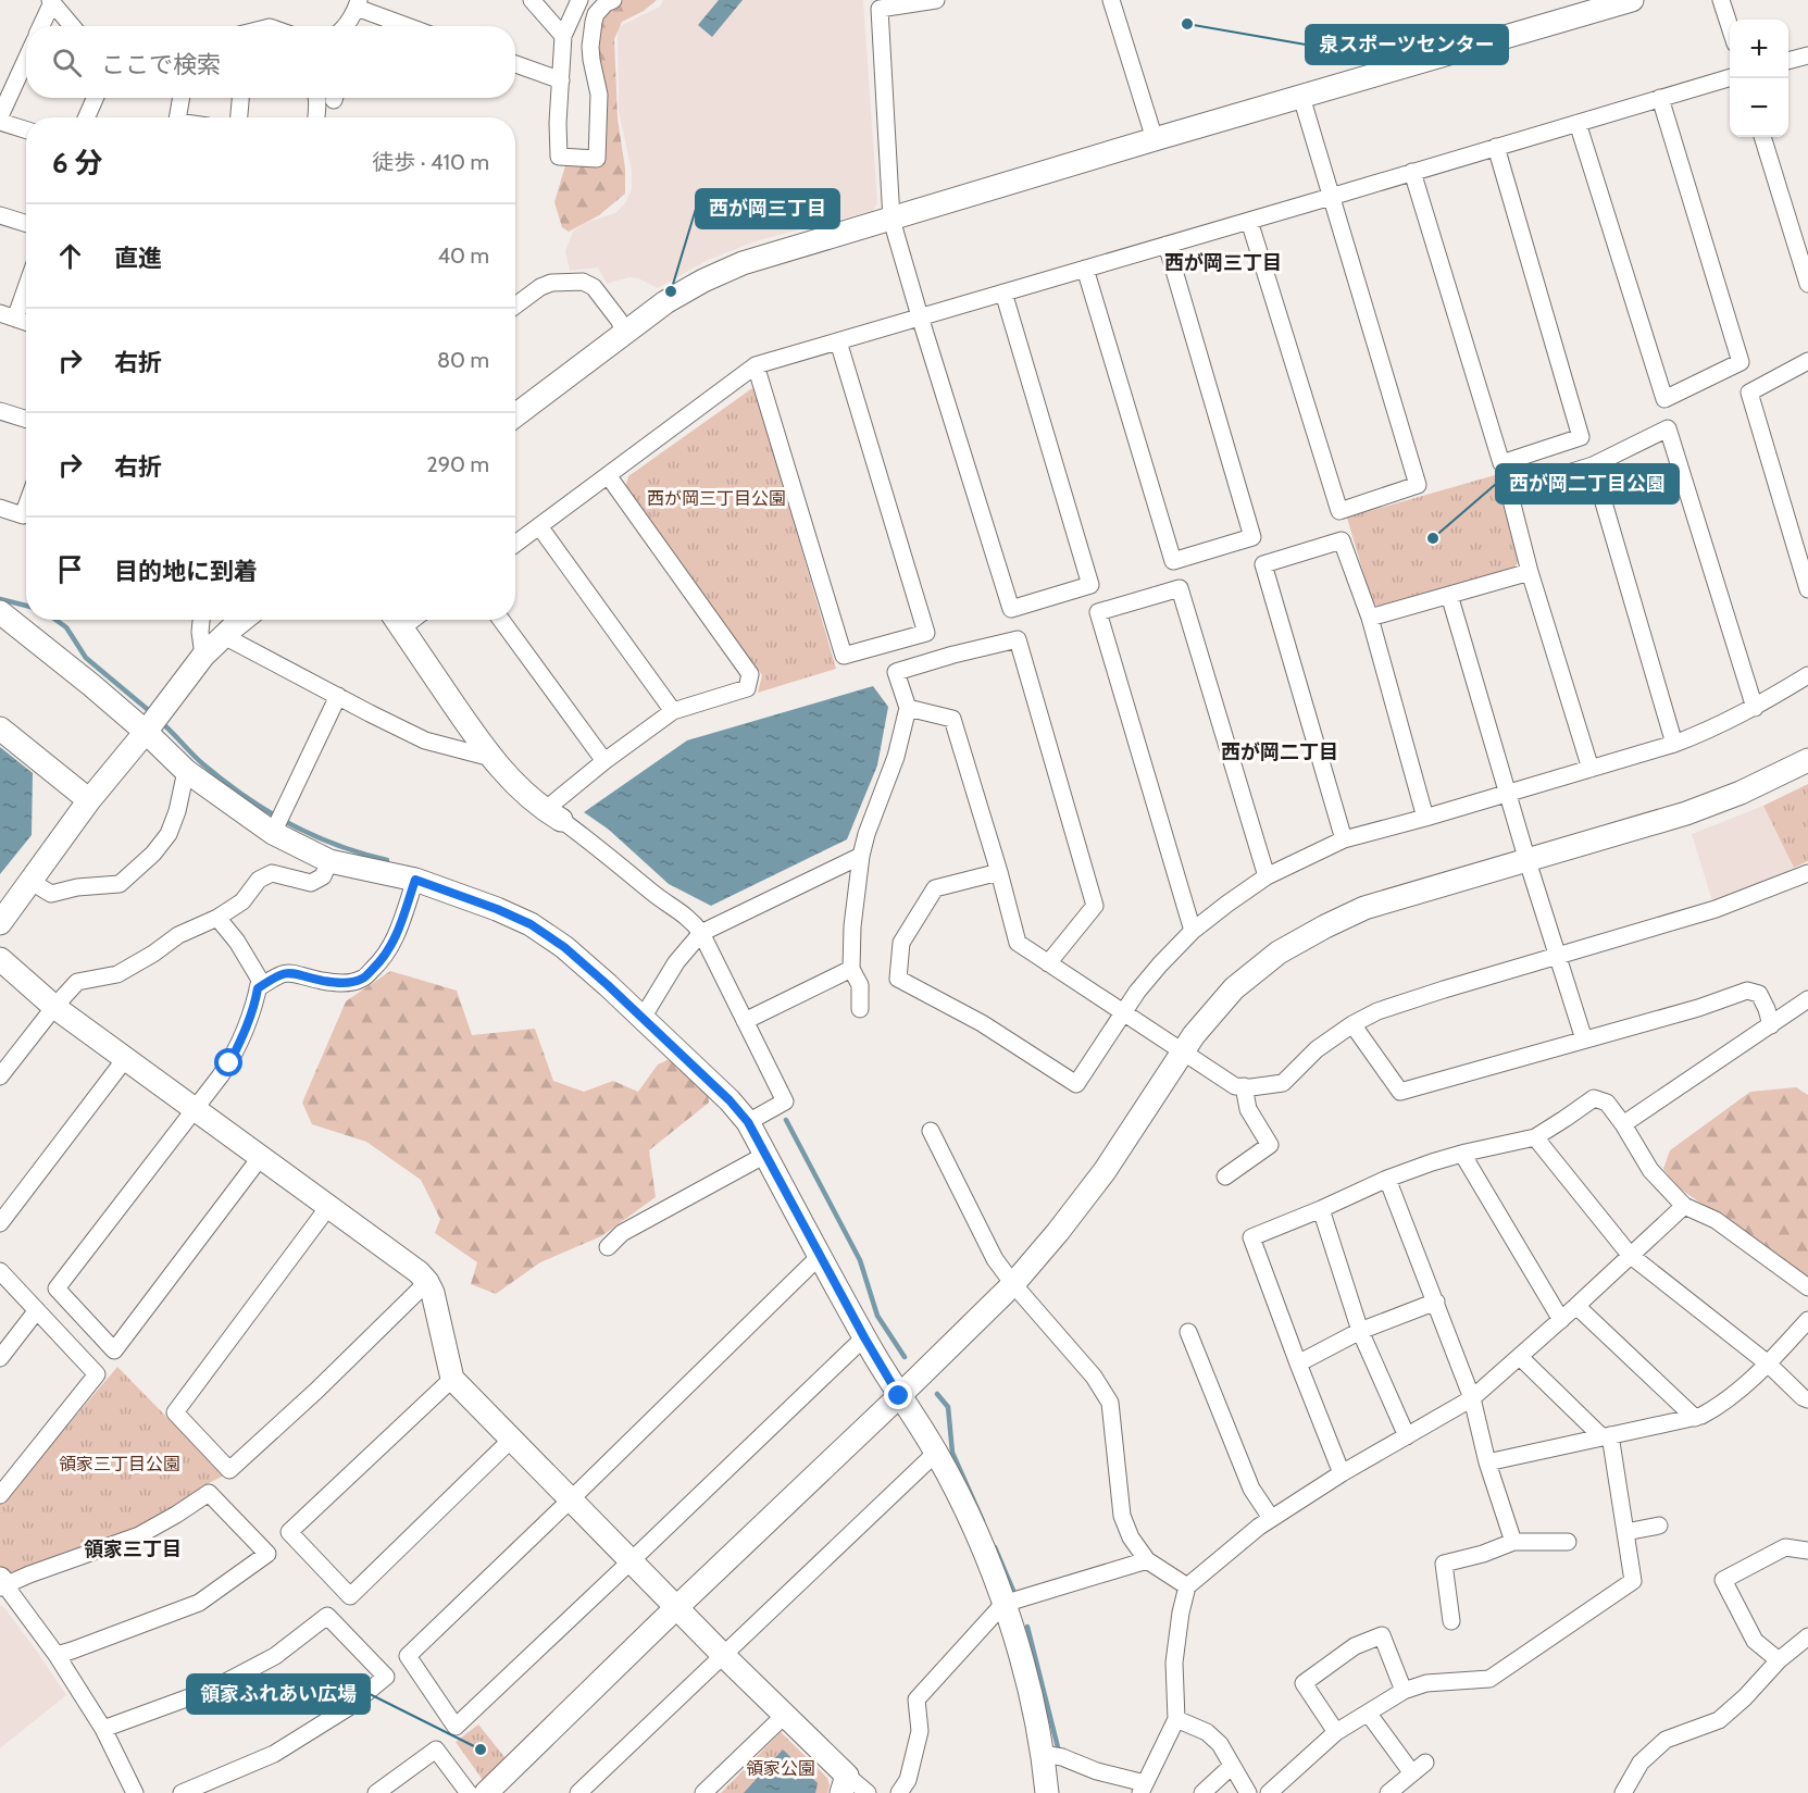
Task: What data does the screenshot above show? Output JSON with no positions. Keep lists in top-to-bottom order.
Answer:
{
  "districts": ["西が岡三丁目", "西が岡二丁目", "領家三丁目"],
  "parks": ["西が岡三丁目公園", "領家三丁目公園", "領家公園"],
  "places": [
    "泉スポーツセンター",
    "西が岡三丁目",
    "西が岡二丁目公園",
    "領家ふれあい広場"
  ],
  "page": {
    "map_buttons": ["+", "−"],
    "search": "ここで検索",
    "heading": ["6 分", "徒歩 · 410 m"],
    "list": [
      ["直進", "40 m"],
      ["右折", "80 m"],
      ["右折", "290 m"],
      "目的地に到着"
    ]
  }
}
